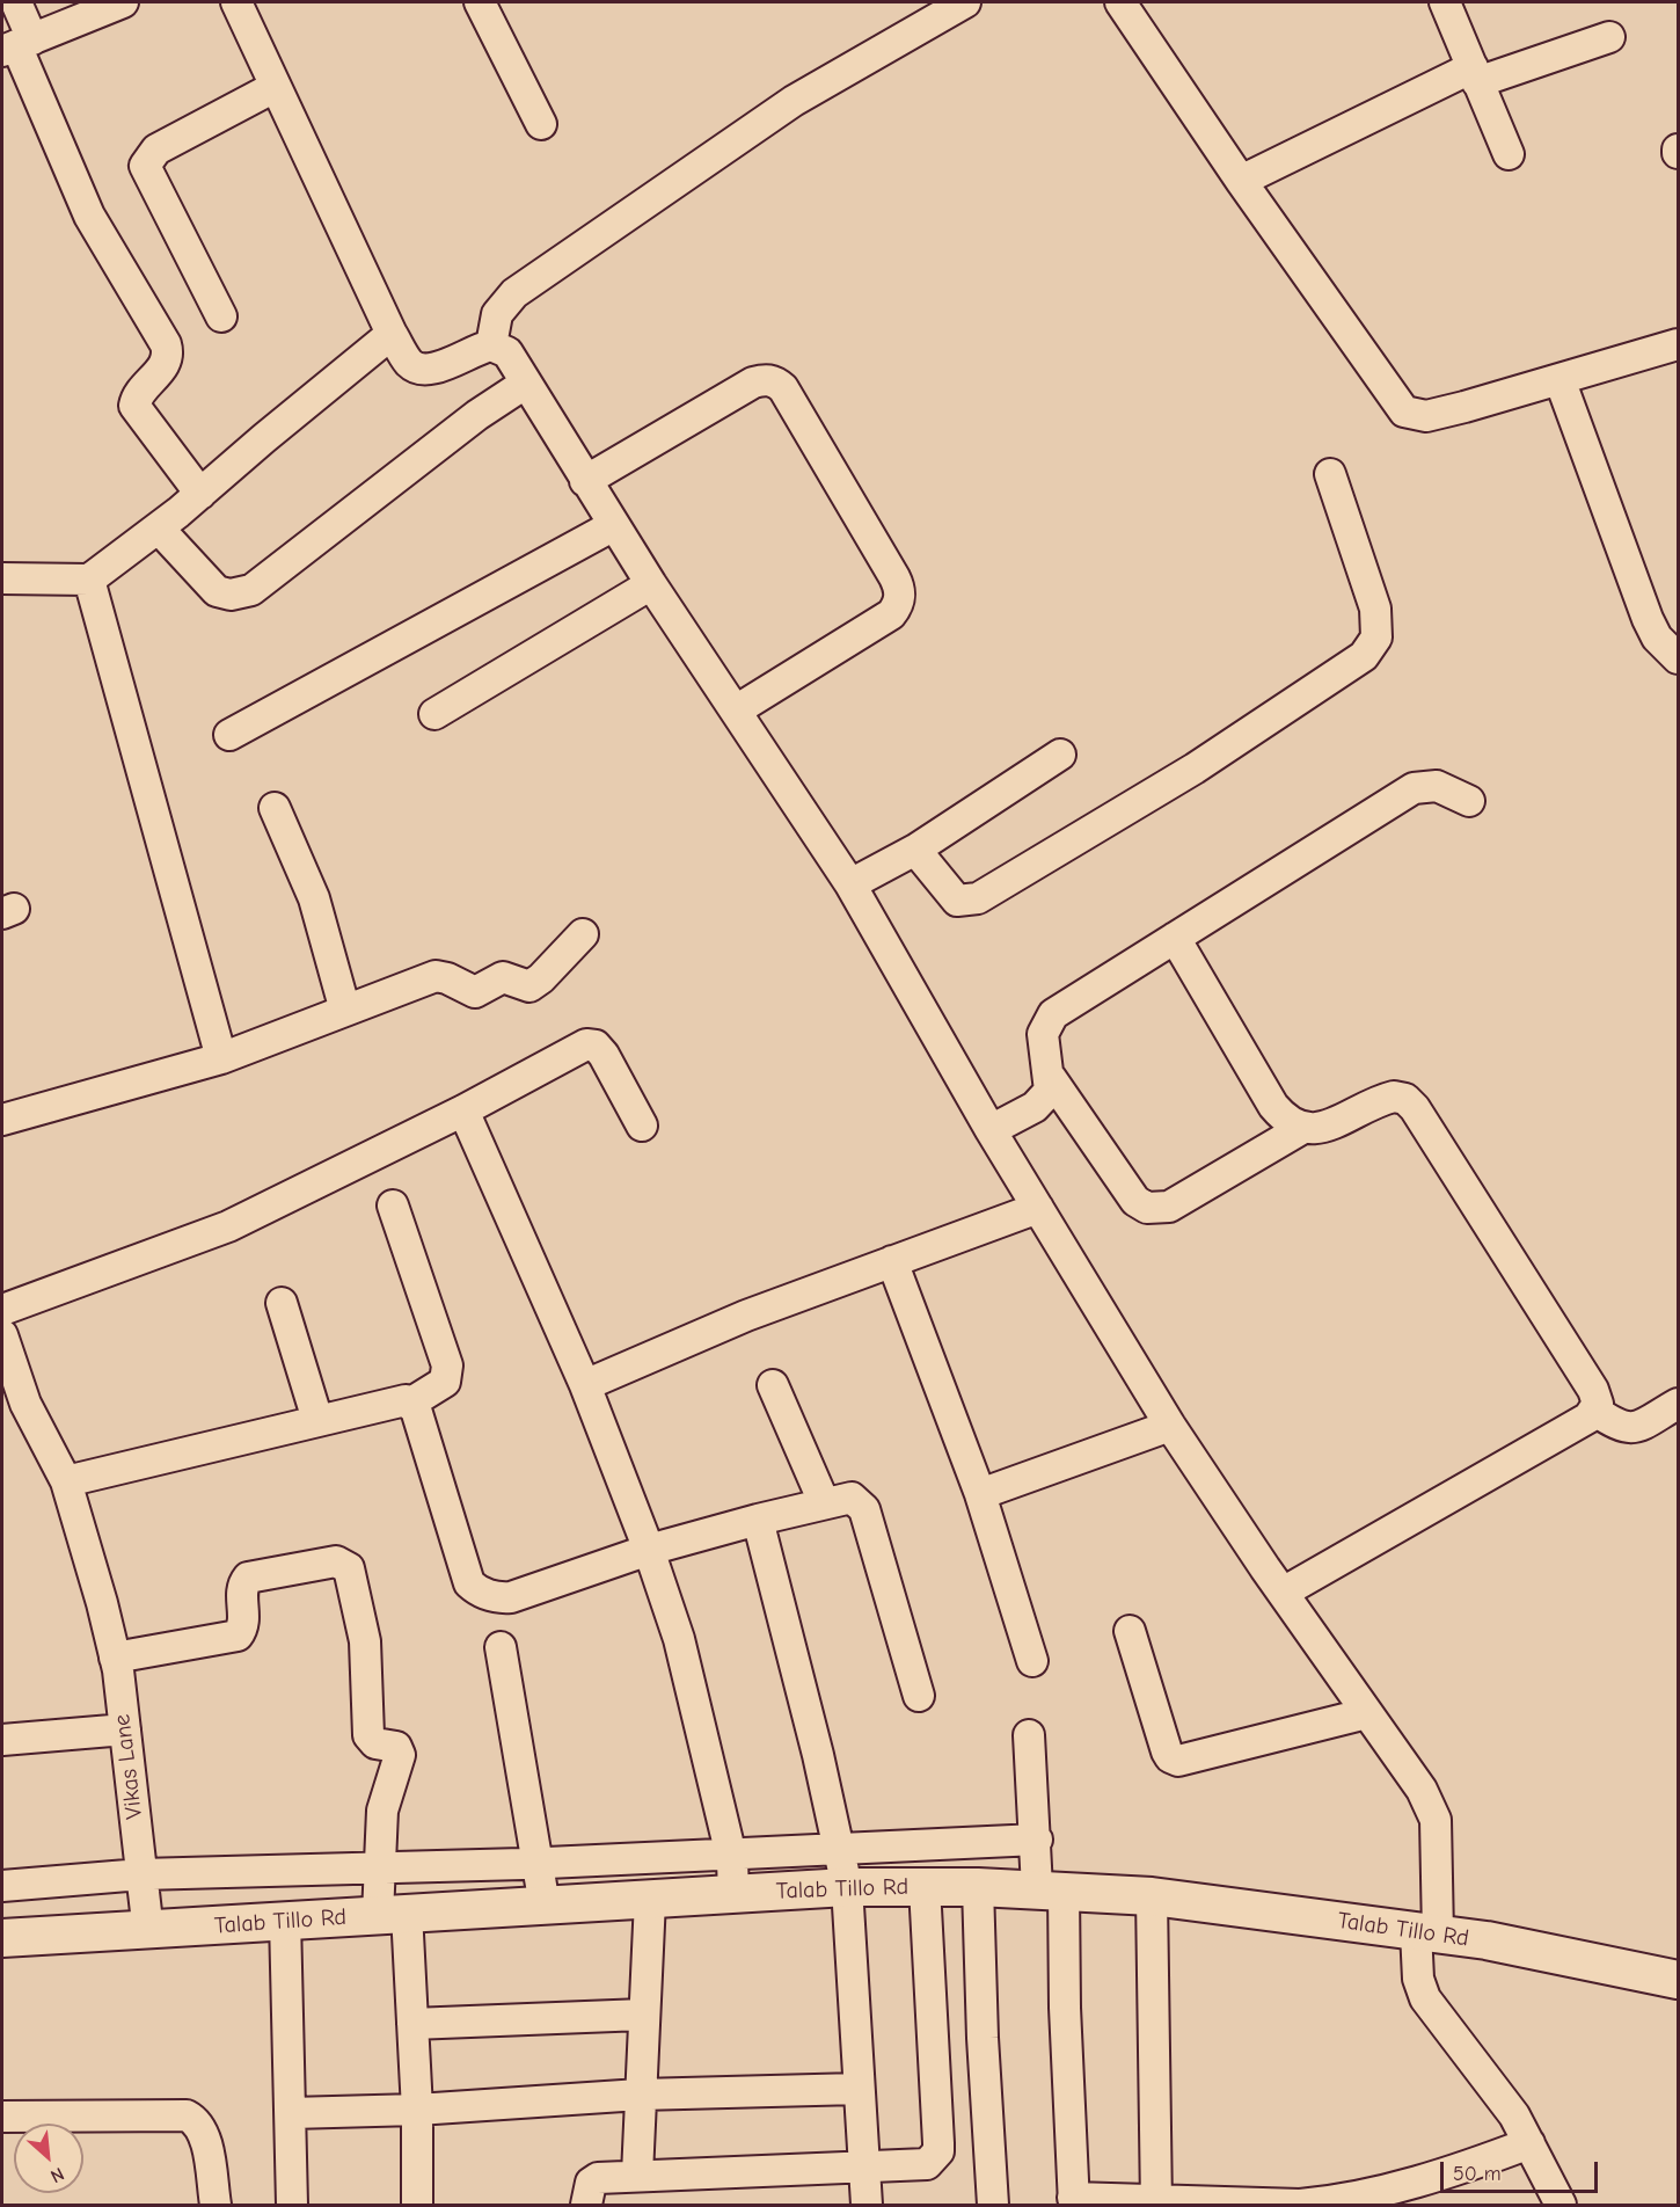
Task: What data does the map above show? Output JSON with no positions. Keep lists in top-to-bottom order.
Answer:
{
  "streets": {
    "main road": ["Talab Tillo Rd"],
    "street": ["Vikas Lane"]
  },
  "crossings": [
    ["Vikas Lane", "Talab Tillo Rd"]
  ],
  "scale_bar": "50 m",
  "north": "bottom right"
}
